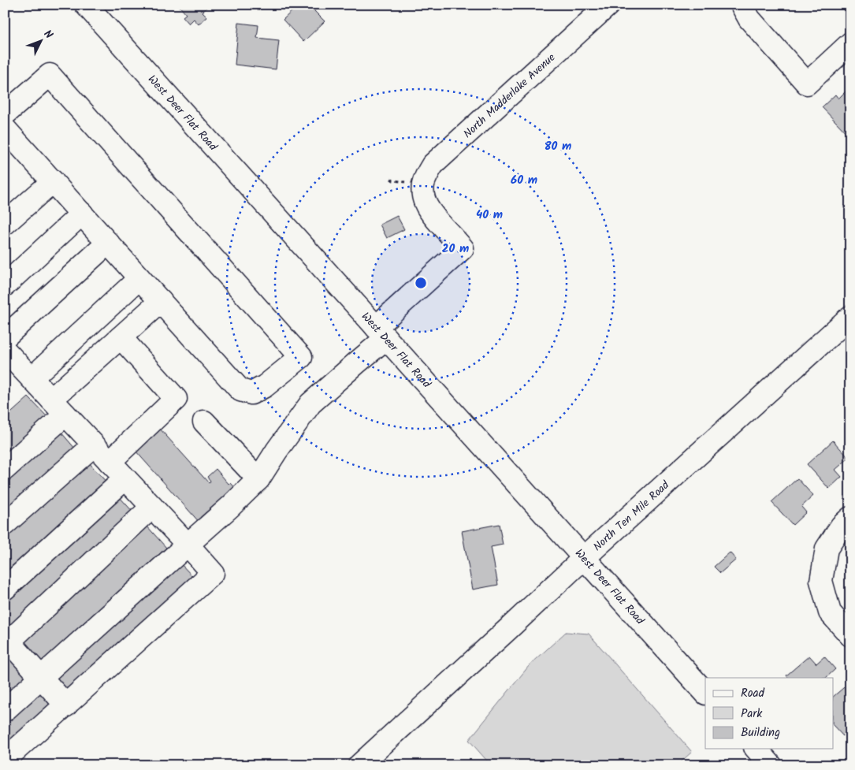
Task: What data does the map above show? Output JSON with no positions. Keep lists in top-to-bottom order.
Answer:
{
  "streets": {
    "street": ["North Madderlake Avenue", "West Deer Flat Road", "North Ten Mile Road"]
  },
  "crossings": [
    ["West Deer Flat Road", "North Ten Mile Road"]
  ],
  "legend": ["Road", "Park", "Building"],
  "north": "top right",
  "rings": [
    "80 m",
    "60 m",
    "40 m",
    "20 m"
  ]
}
